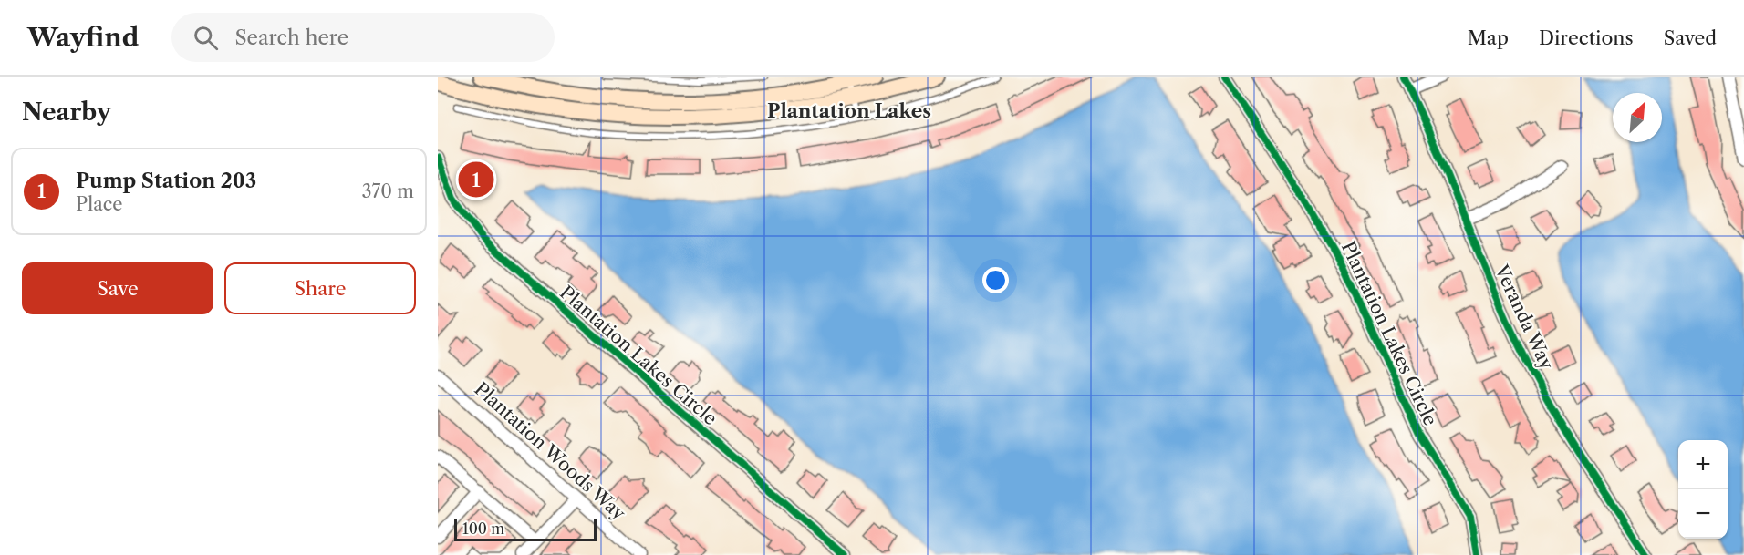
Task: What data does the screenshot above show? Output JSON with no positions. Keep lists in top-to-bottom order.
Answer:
{
  "streets": {
    "street": ["Veranda Way", "Plantation Lakes Circle", "Plantation Woods Way"]
  },
  "districts": ["Plantation Lakes"],
  "scale_bar": "100 m",
  "north": "top right",
  "page": {
    "header": "Wayfind",
    "search": "Search here",
    "nav": ["Map", "Directions", "Saved"],
    "heading": "Nearby",
    "list": [
      {
        "mark": "1",
        "name": "Pump Station 203",
        "note": "Place",
        "value": "370 m"
      }
    ],
    "pins": "1",
    "buttons": ["Save", "Share"],
    "map_buttons": ["+", "−"],
    "scale": "100 m"
  }
}
